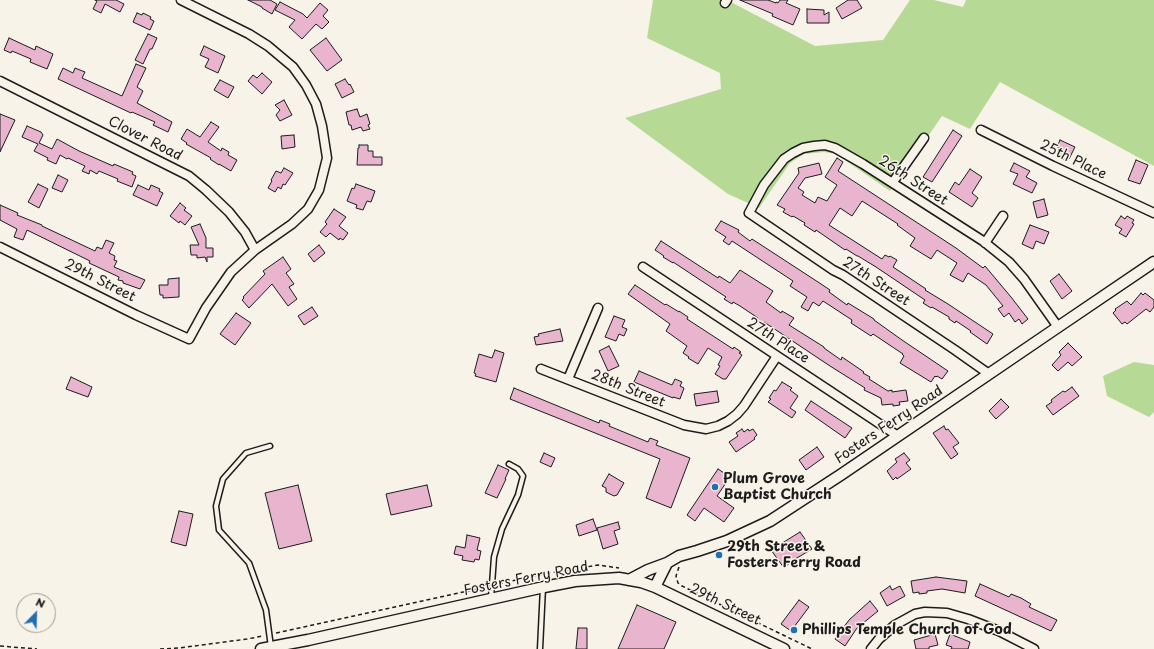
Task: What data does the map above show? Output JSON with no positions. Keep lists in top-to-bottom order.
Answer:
{
  "streets": {
    "street": [
      "Clover Road",
      "25th Place",
      "26th Street",
      "29th Street",
      "27th Street",
      "27th Place",
      "28th Street",
      "Fosters Ferry Road"
    ]
  },
  "crossings": [
    ["Clover Road", "29th Street"],
    ["26th Street", "27th Street"],
    ["26th Street", "Fosters Ferry Road"],
    ["29th Street", "Fosters Ferry Road"],
    ["27th Street", "Fosters Ferry Road"],
    ["27th Place", "28th Street"],
    ["27th Place", "Fosters Ferry Road"]
  ],
  "places": ["Plum Grove Baptist Church", "29th Street & Fosters Ferry Road", "Phillips Temple Church of God"],
  "north": "top right"
}
